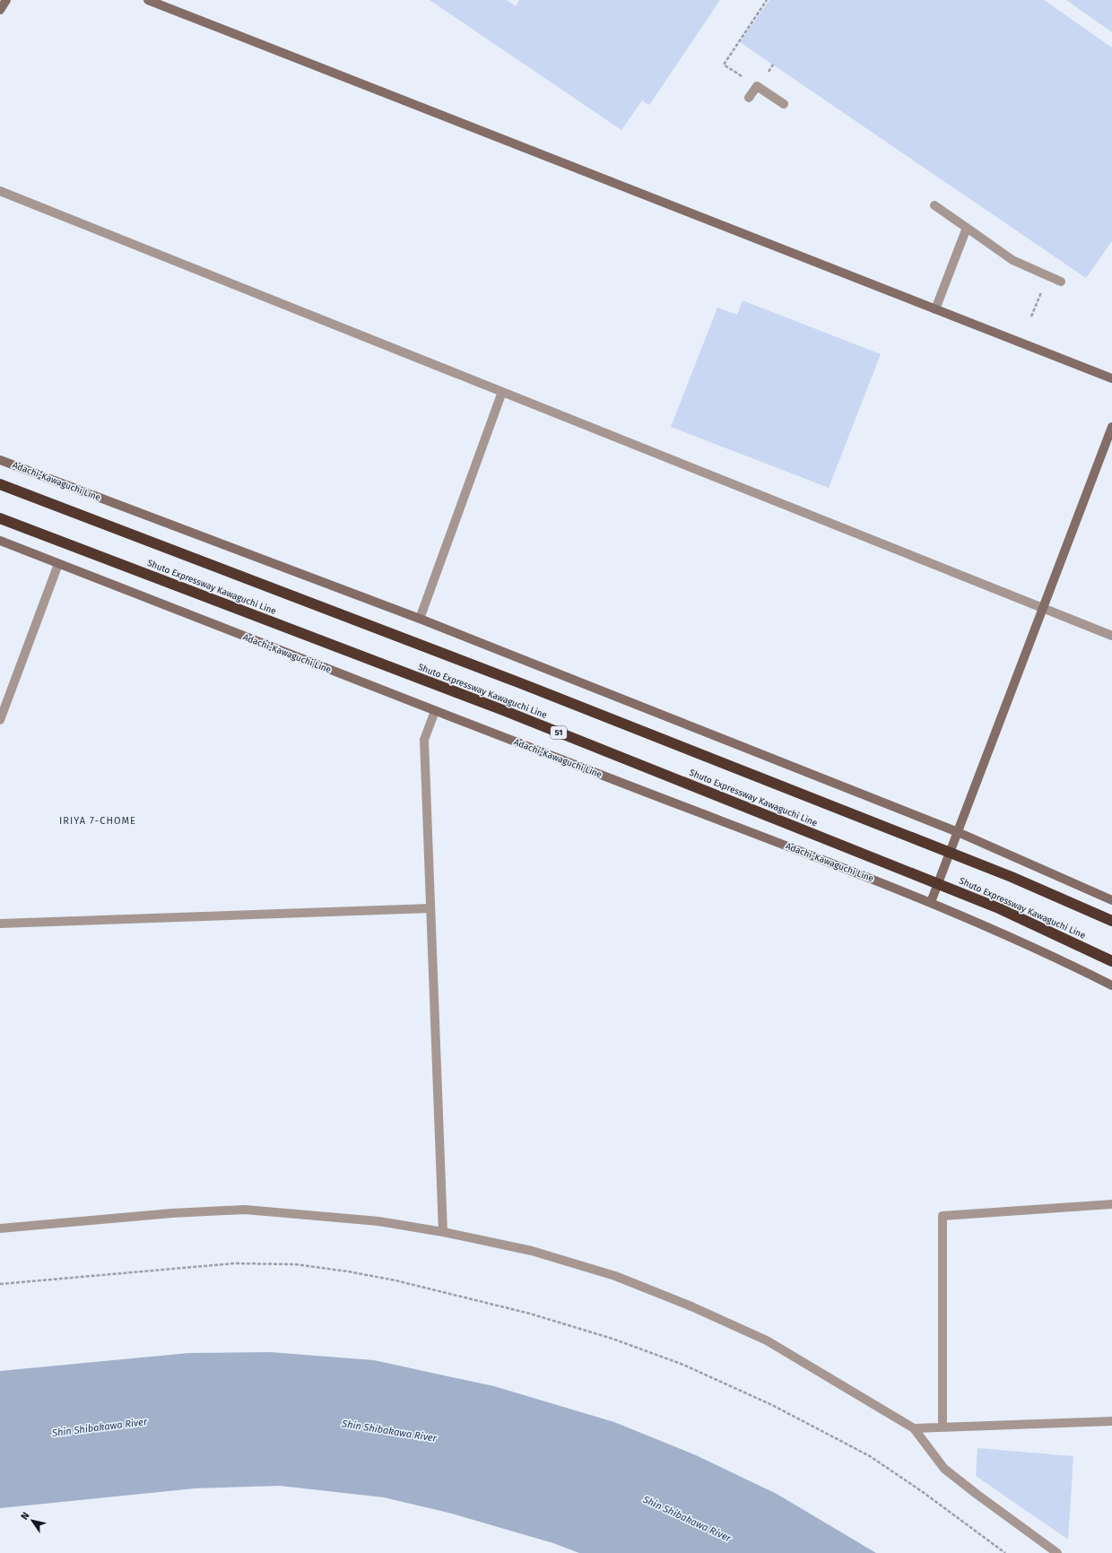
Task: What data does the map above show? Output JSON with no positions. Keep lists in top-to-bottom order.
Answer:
{
  "streets": {
    "highway": ["Shuto Expressway Kawaguchi Line", "S1"],
    "main road": ["Adachi-Kawaguchi Line"]
  },
  "districts": ["IRIYA 7-CHOME"],
  "water": ["Shin Shibakawa River"],
  "north": "top left"
}
